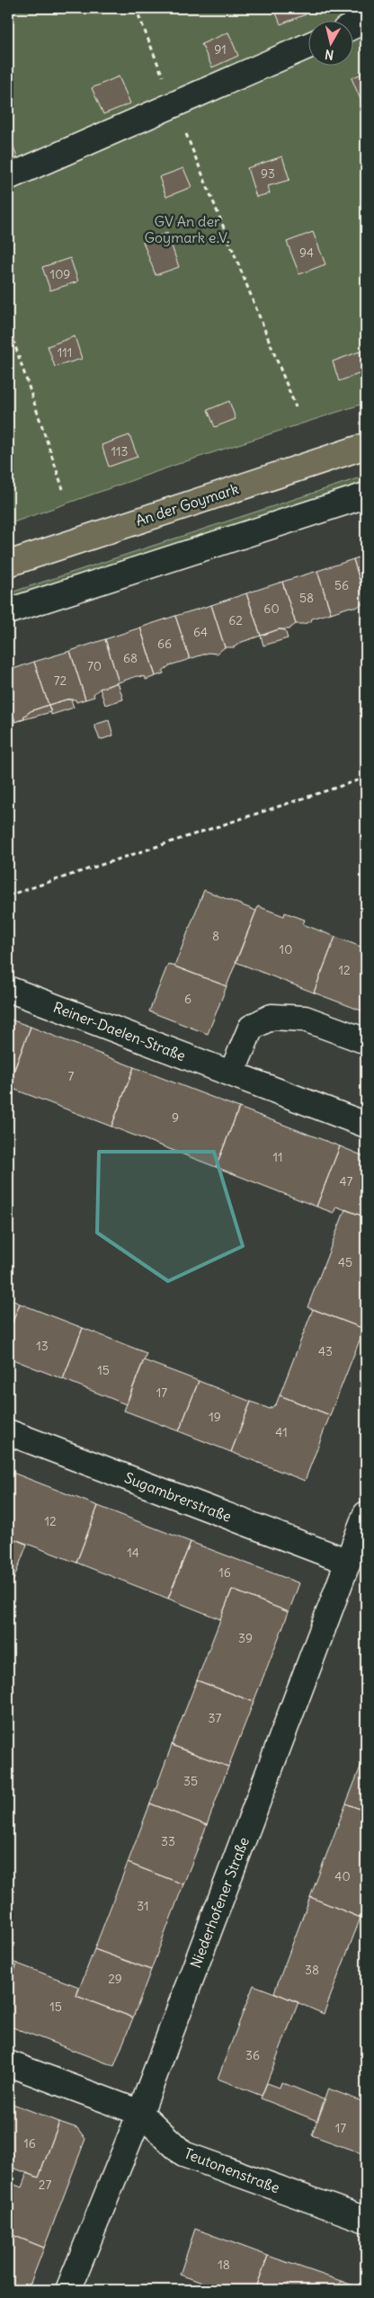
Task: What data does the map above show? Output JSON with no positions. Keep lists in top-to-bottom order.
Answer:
{
  "streets": {
    "main road": ["An der Goymark"],
    "street": [
      "Reiner-Daelen-Straße",
      "Sugambrerstraße",
      "Niederhofener Straße",
      "Teutonenstraße"
    ]
  },
  "crossings": [
    ["Sugambrerstraße", "Niederhofener Straße"],
    ["Niederhofener Straße", "Teutonenstraße"]
  ],
  "parks": ["GV An der Goymark e.V."],
  "house_numbers": [
    "91",
    "93",
    "94",
    "109",
    "111",
    "113",
    "56",
    "58",
    "60",
    "62",
    "64",
    "66",
    "68",
    "70",
    "72",
    "8",
    "10",
    "12",
    "6",
    "7",
    "9",
    "11",
    "47",
    "45",
    "13",
    "43",
    "15",
    "17",
    "19",
    "41",
    "12",
    "14",
    "16",
    "39",
    "37",
    "35",
    "33",
    "40",
    "31",
    "38",
    "29",
    "15",
    "36",
    "17",
    "16",
    "27",
    "18"
  ],
  "north": "bottom"
}
